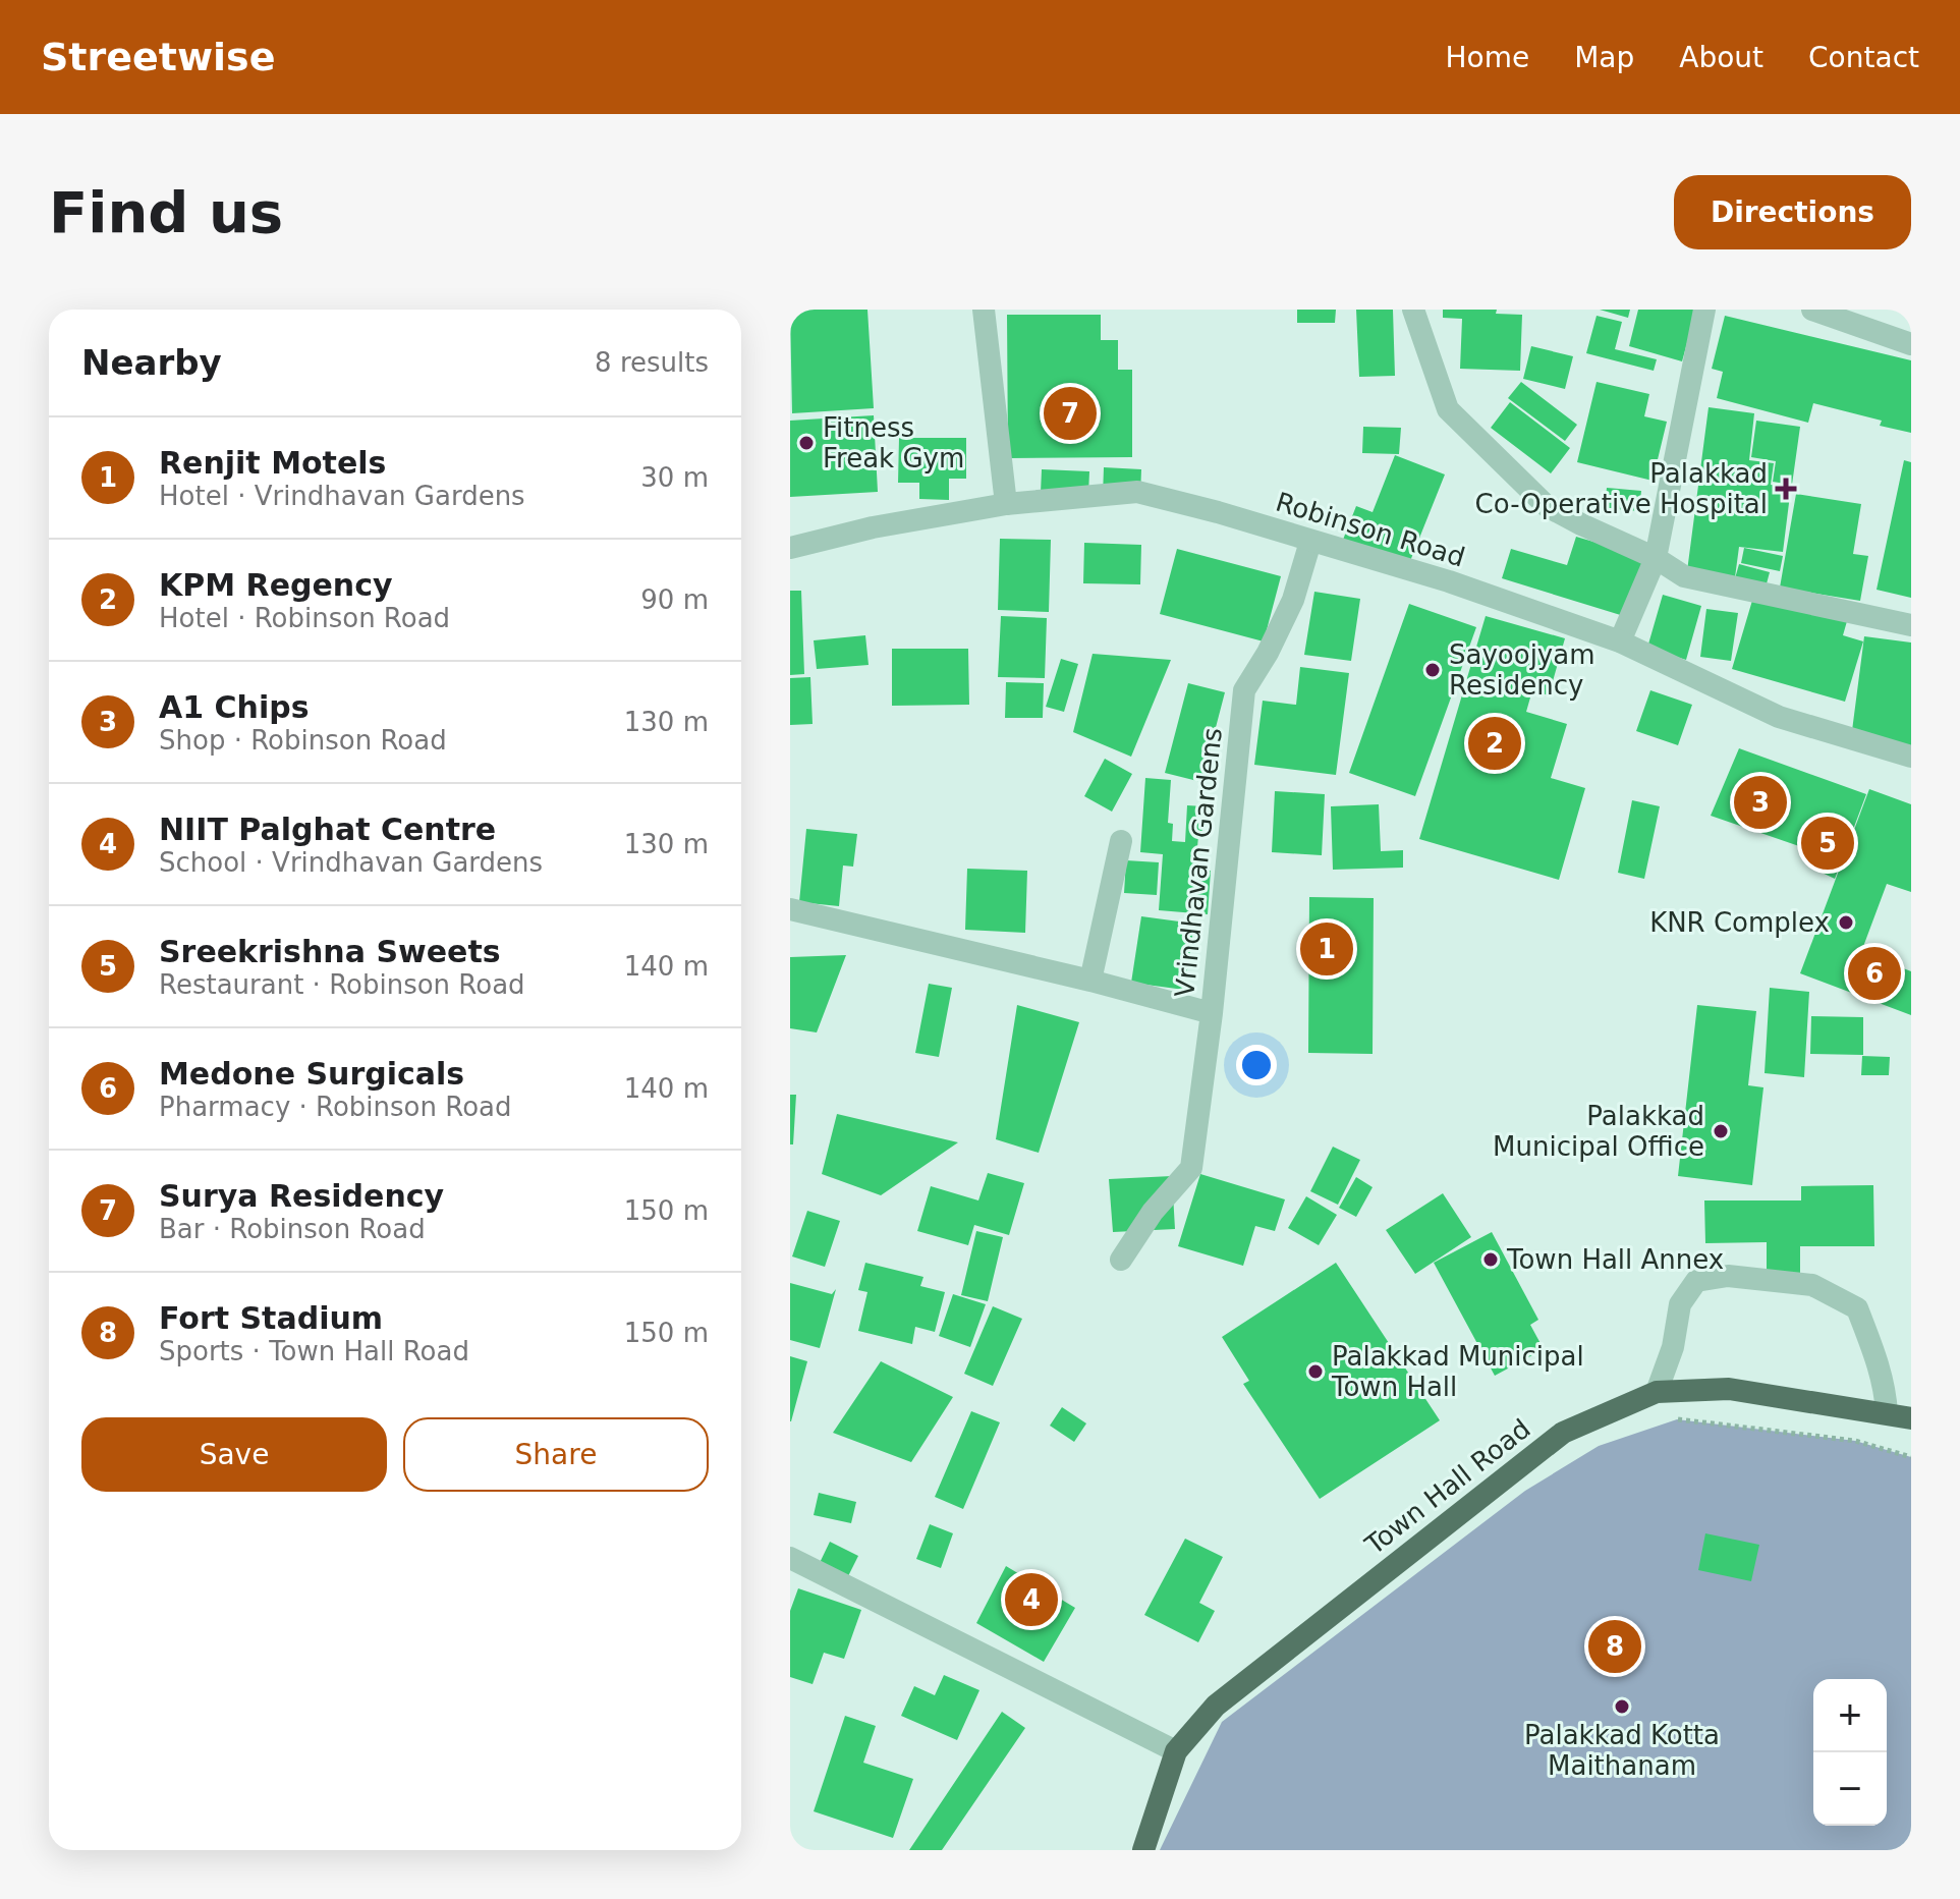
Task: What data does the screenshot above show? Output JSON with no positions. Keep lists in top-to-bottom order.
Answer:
{
  "streets": {
    "main road": ["Town Hall Road"],
    "street": ["Robinson Road", "Vrindhavan Gardens"]
  },
  "crossings": [
    ["Robinson Road", "Vrindhavan Gardens"]
  ],
  "places": {
    "other": [
      "Fitness Freak Gym",
      "Sayoojyam Residency",
      "KNR Complex",
      "Palakkad Municipal Office",
      "Town Hall Annex",
      "Palakkad Municipal Town Hall",
      "Palakkad Kotta Maithanam"
    ],
    "health": ["Palakkad Co-Operative Hospital"]
  },
  "page": {
    "header": "Streetwise",
    "nav": [
      "Home",
      "Map",
      "About",
      "Contact"
    ],
    "buttons": [
      "Directions",
      ["Save", "Share"]
    ],
    "title": "Find us",
    "heading": ["Nearby", "8 results"],
    "pins": [
      "7",
      "2",
      "3",
      "5",
      "1",
      "6",
      "4",
      "8"
    ],
    "list": [
      {
        "mark": "1",
        "name": "Renjit Motels",
        "note": "Hotel · Vrindhavan Gardens",
        "value": "30 m"
      },
      {
        "mark": "2",
        "name": "KPM Regency",
        "note": "Hotel · Robinson Road",
        "value": "90 m"
      },
      {
        "mark": "3",
        "name": "A1 Chips",
        "note": "Shop · Robinson Road",
        "value": "130 m"
      },
      {
        "mark": "4",
        "name": "NIIT Palghat Centre",
        "note": "School · Vrindhavan Gardens",
        "value": "130 m"
      },
      {
        "mark": "5",
        "name": "Sreekrishna Sweets",
        "note": "Restaurant · Robinson Road",
        "value": "140 m"
      },
      {
        "mark": "6",
        "name": "Medone Surgicals",
        "note": "Pharmacy · Robinson Road",
        "value": "140 m"
      },
      {
        "mark": "7",
        "name": "Surya Residency",
        "note": "Bar · Robinson Road",
        "value": "150 m"
      },
      {
        "mark": "8",
        "name": "Fort Stadium",
        "note": "Sports · Town Hall Road",
        "value": "150 m"
      }
    ],
    "map_buttons": ["+", "−"]
  }
}
